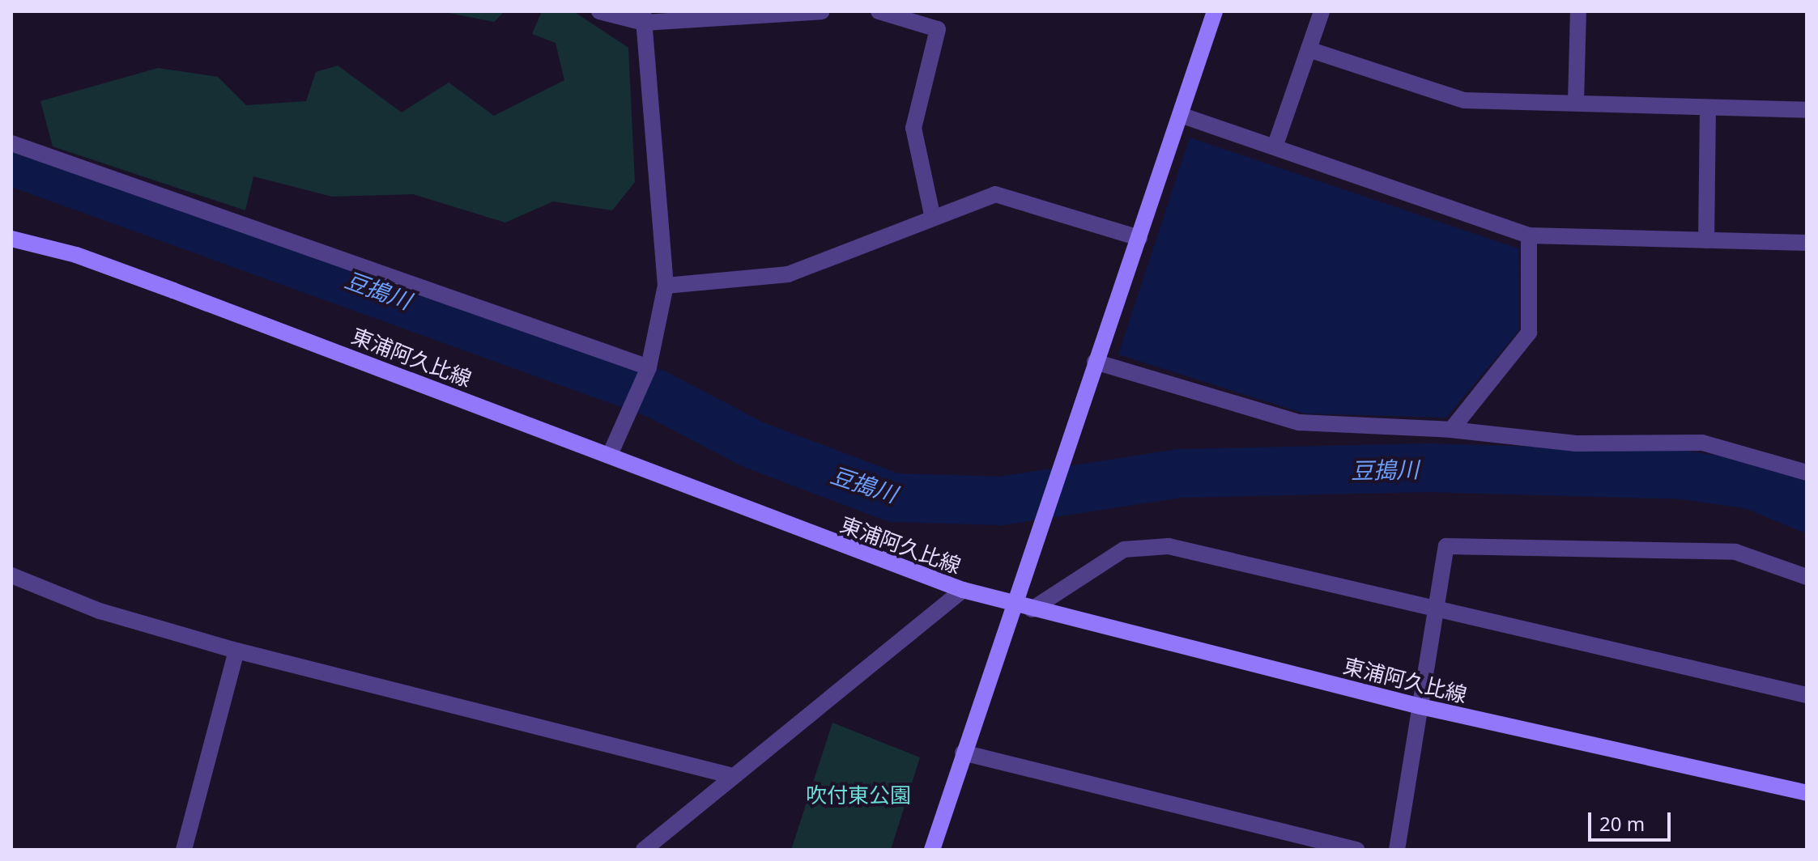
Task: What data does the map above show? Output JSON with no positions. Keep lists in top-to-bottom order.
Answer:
{
  "streets": {
    "main road": ["東浦阿久比線"]
  },
  "water": ["豆搗川"],
  "parks": ["吹付東公園"],
  "scale_bar": "20 m"
}
